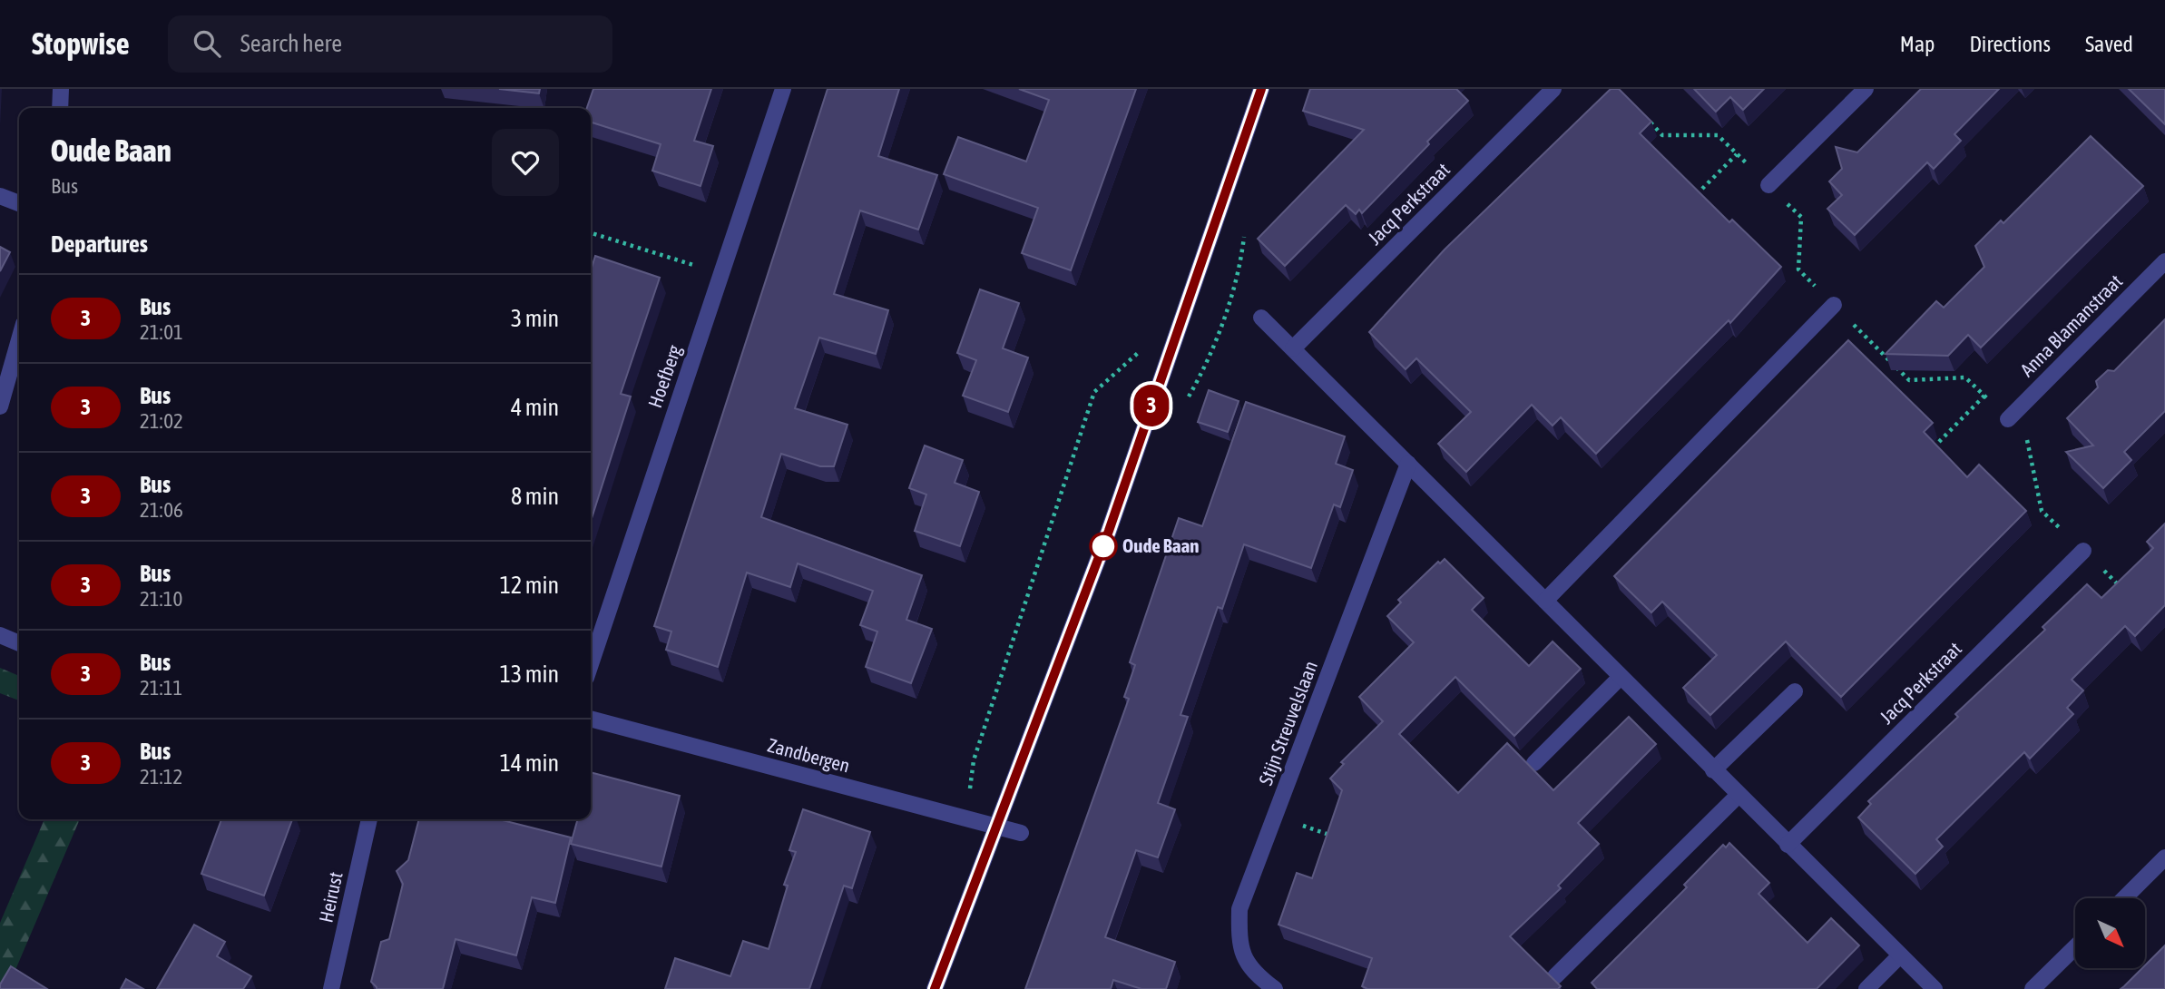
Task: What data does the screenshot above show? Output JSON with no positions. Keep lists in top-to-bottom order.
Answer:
{
  "streets": {
    "street": [
      "Jacq Perkstraat",
      "Anna Blamanstraat",
      "Hoefberg",
      "Stijn Streuvelslaan",
      "Zandbergen",
      "Heirust"
    ]
  },
  "places": ["Oude Baan"],
  "lines": ["bus line 3"],
  "north": "bottom right",
  "page": {
    "header": "Stopwise",
    "search": "Search here",
    "nav": ["Map", "Directions", "Saved"],
    "on_map": "3",
    "heading": [
      ["Oude Baan", "Bus"],
      "Departures"
    ],
    "list": [
      {
        "mark": "3",
        "name": "Bus",
        "note": "21:01",
        "value": "3 min"
      },
      {
        "mark": "3",
        "name": "Bus",
        "note": "21:02",
        "value": "4 min"
      },
      {
        "mark": "3",
        "name": "Bus",
        "note": "21:06",
        "value": "8 min"
      },
      {
        "mark": "3",
        "name": "Bus",
        "note": "21:10",
        "value": "12 min"
      },
      {
        "mark": "3",
        "name": "Bus",
        "note": "21:11",
        "value": "13 min"
      },
      {
        "mark": "3",
        "name": "Bus",
        "note": "21:12",
        "value": "14 min"
      }
    ]
  }
}
